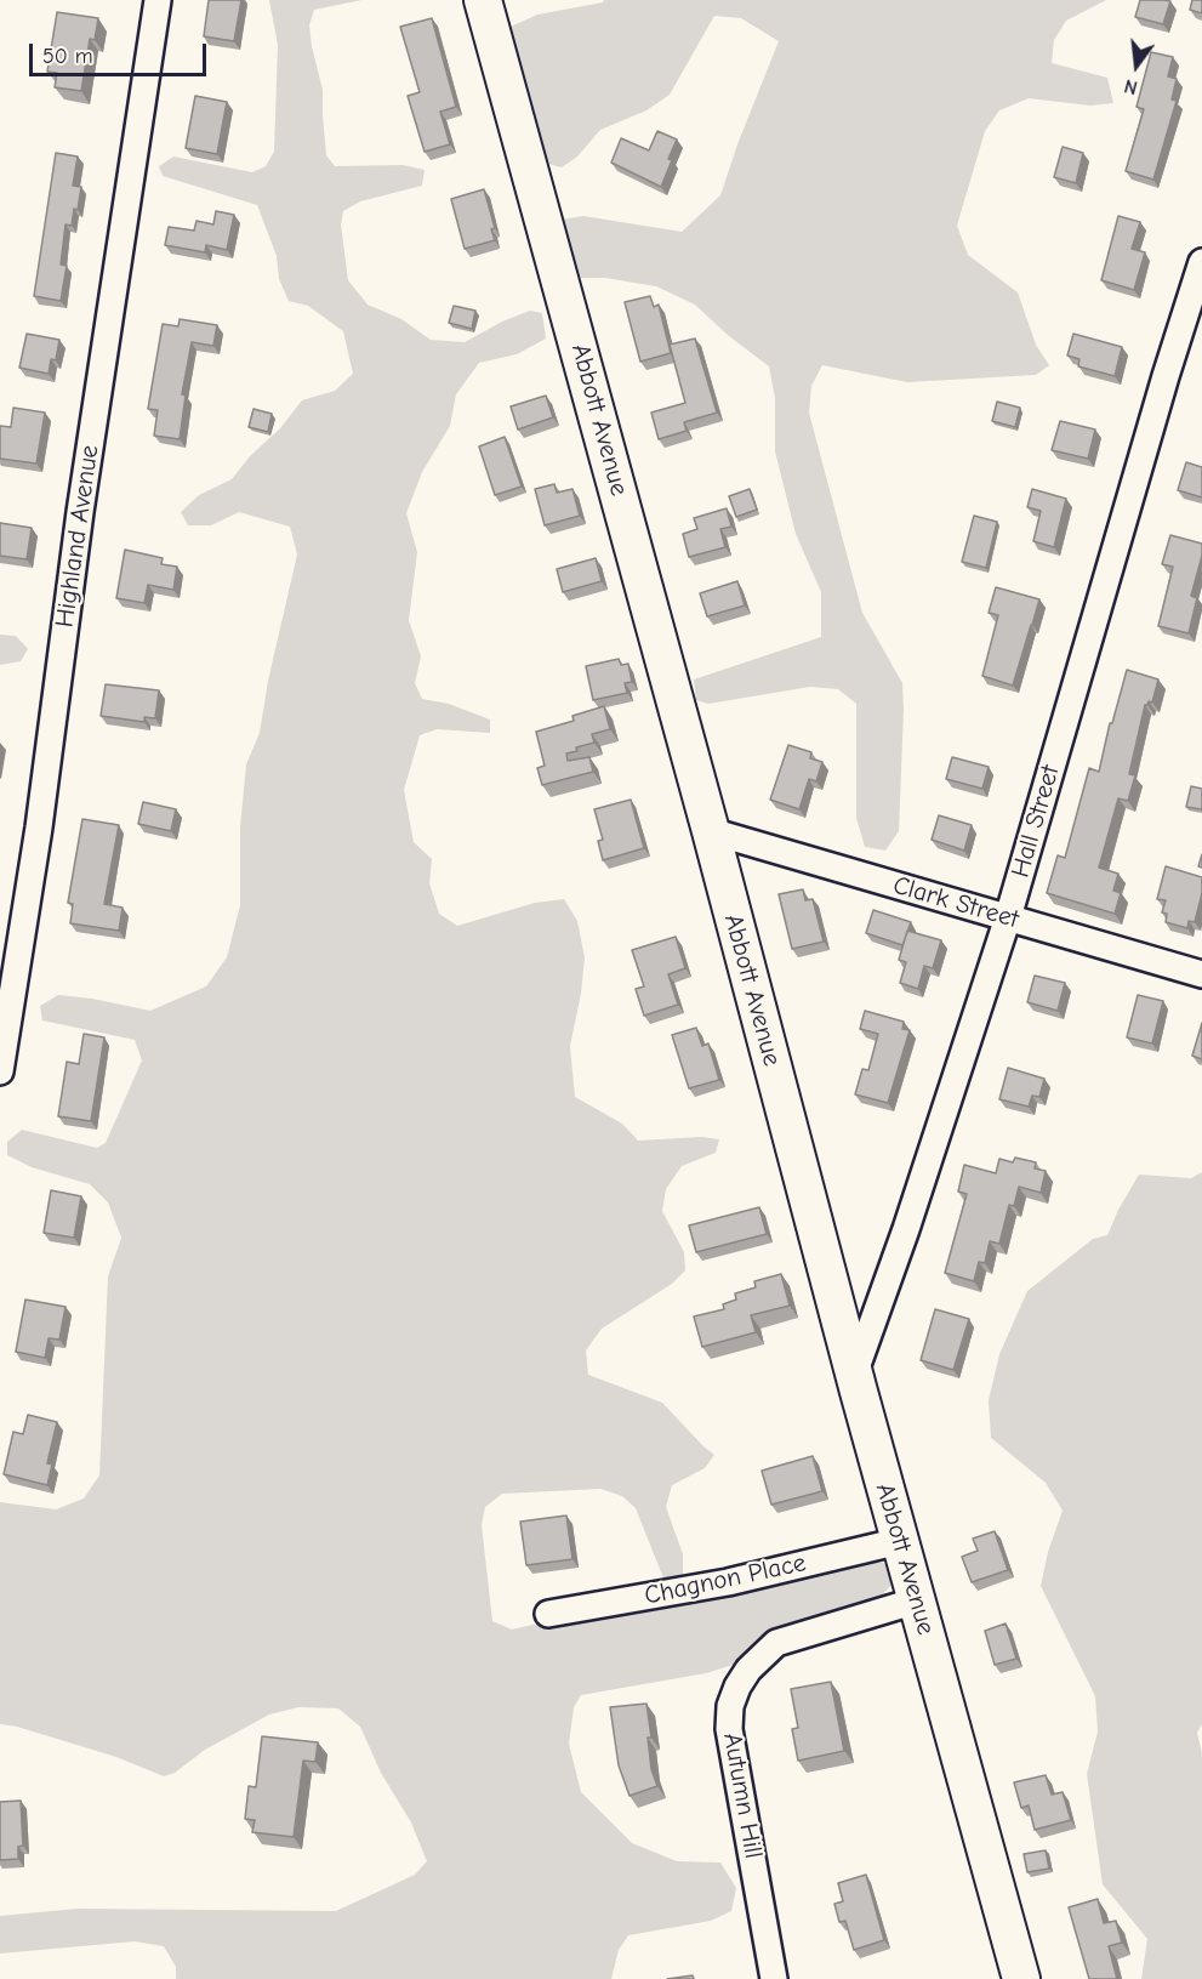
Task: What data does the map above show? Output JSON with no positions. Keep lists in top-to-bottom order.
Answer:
{
  "streets": {
    "street": [
      "Abbott Avenue",
      "Highland Avenue",
      "Hall Street",
      "Clark Street",
      "Chagnon Place",
      "Autumn Hill"
    ]
  },
  "crossings": [
    ["Abbott Avenue", "Hall Street"],
    ["Abbott Avenue", "Clark Street"],
    ["Abbott Avenue", "Chagnon Place"],
    ["Abbott Avenue", "Autumn Hill"],
    ["Hall Street", "Clark Street"]
  ],
  "scale_bar": "50 m",
  "north": "bottom"
}
